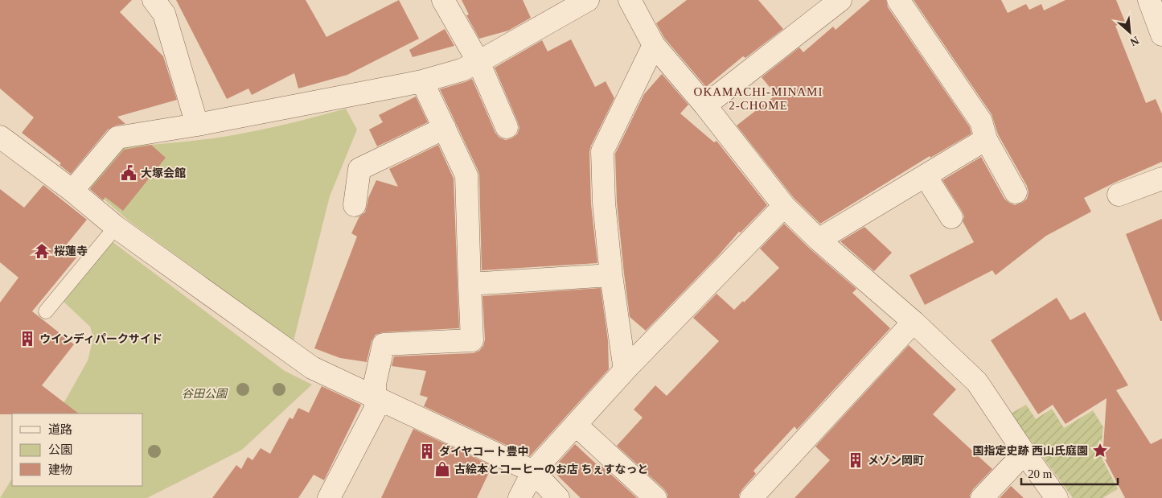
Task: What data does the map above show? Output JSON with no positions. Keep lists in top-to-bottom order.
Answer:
{
  "districts": ["OKAMACHI-MINAMI 2-CHOME"],
  "parks": ["谷田公園"],
  "places": {
    "public building": ["大塚会館"],
    "temple": ["桜蓮寺"],
    "building": ["ウインディパークサイド", "ダイヤコート豊中", "メゾン岡町"],
    "place": ["国指定史跡 西山氏庭園"],
    "shop": ["古絵本とコーヒーのお店 ちぇすなっと"]
  },
  "legend": ["道路", "公園", "建物"],
  "scale_bar": "20 m",
  "north": "bottom right"
}
